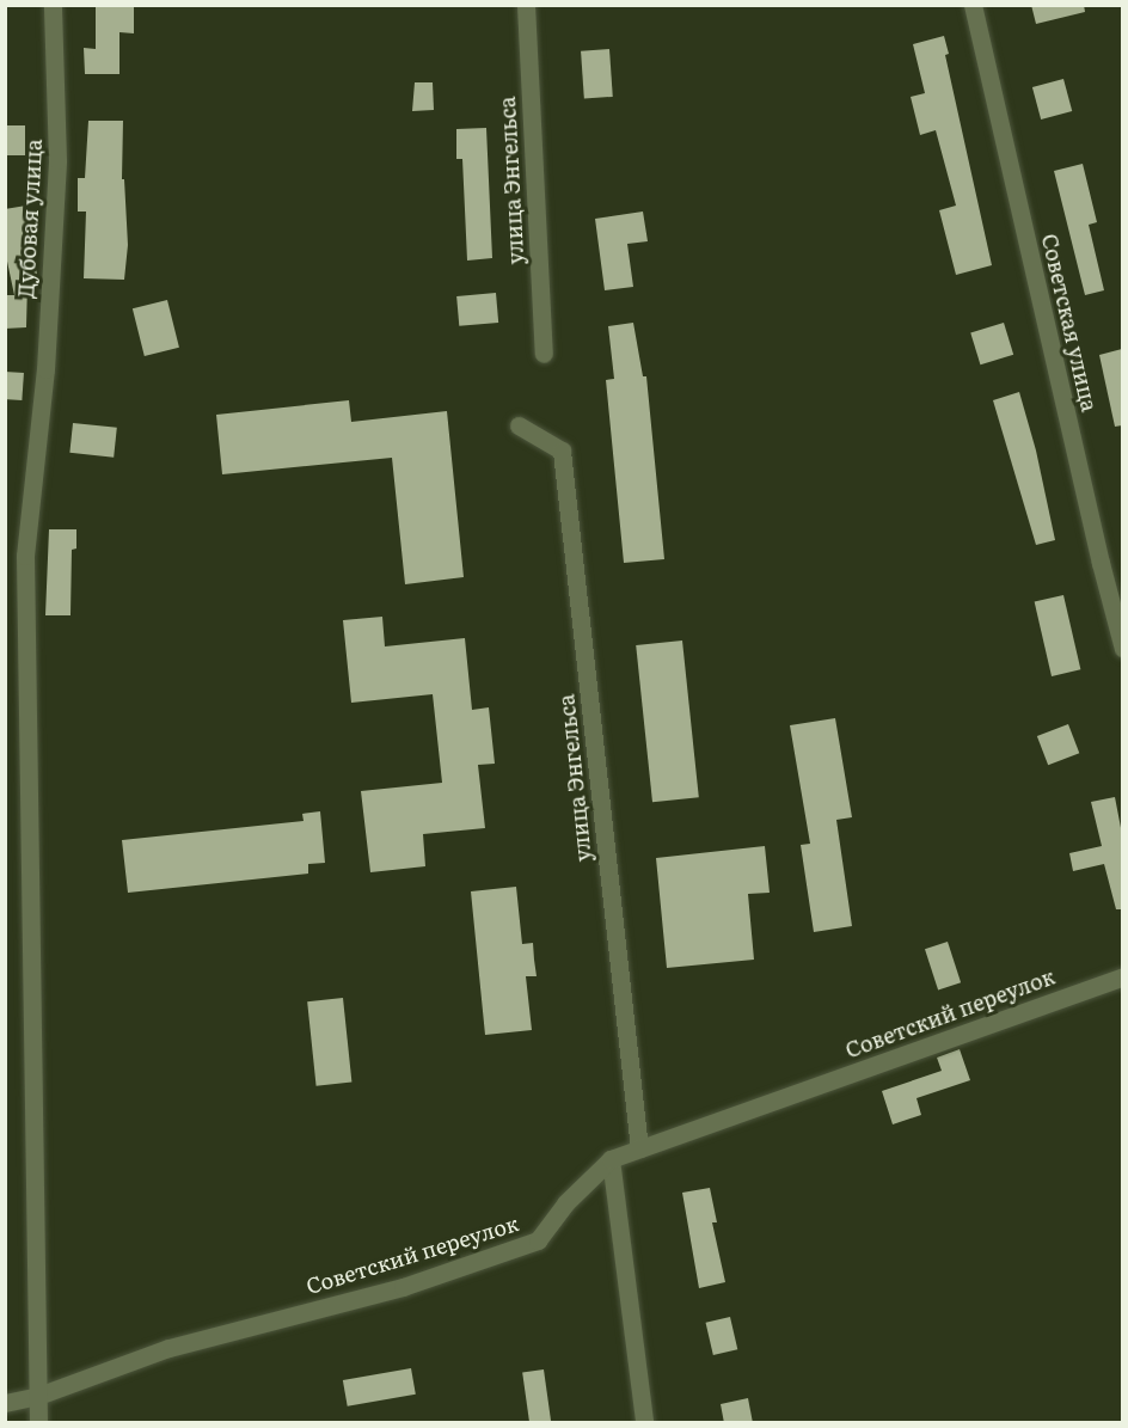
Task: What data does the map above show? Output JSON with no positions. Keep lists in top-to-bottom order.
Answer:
{
  "streets": {
    "street": [
      "улица Энгельса",
      "Дубовая улица",
      "Советская улица",
      "Советский переулок"
    ]
  },
  "crossings": [
    ["улица Энгельса", "Советский переулок"],
    ["Дубовая улица", "Советский переулок"]
  ]
}
